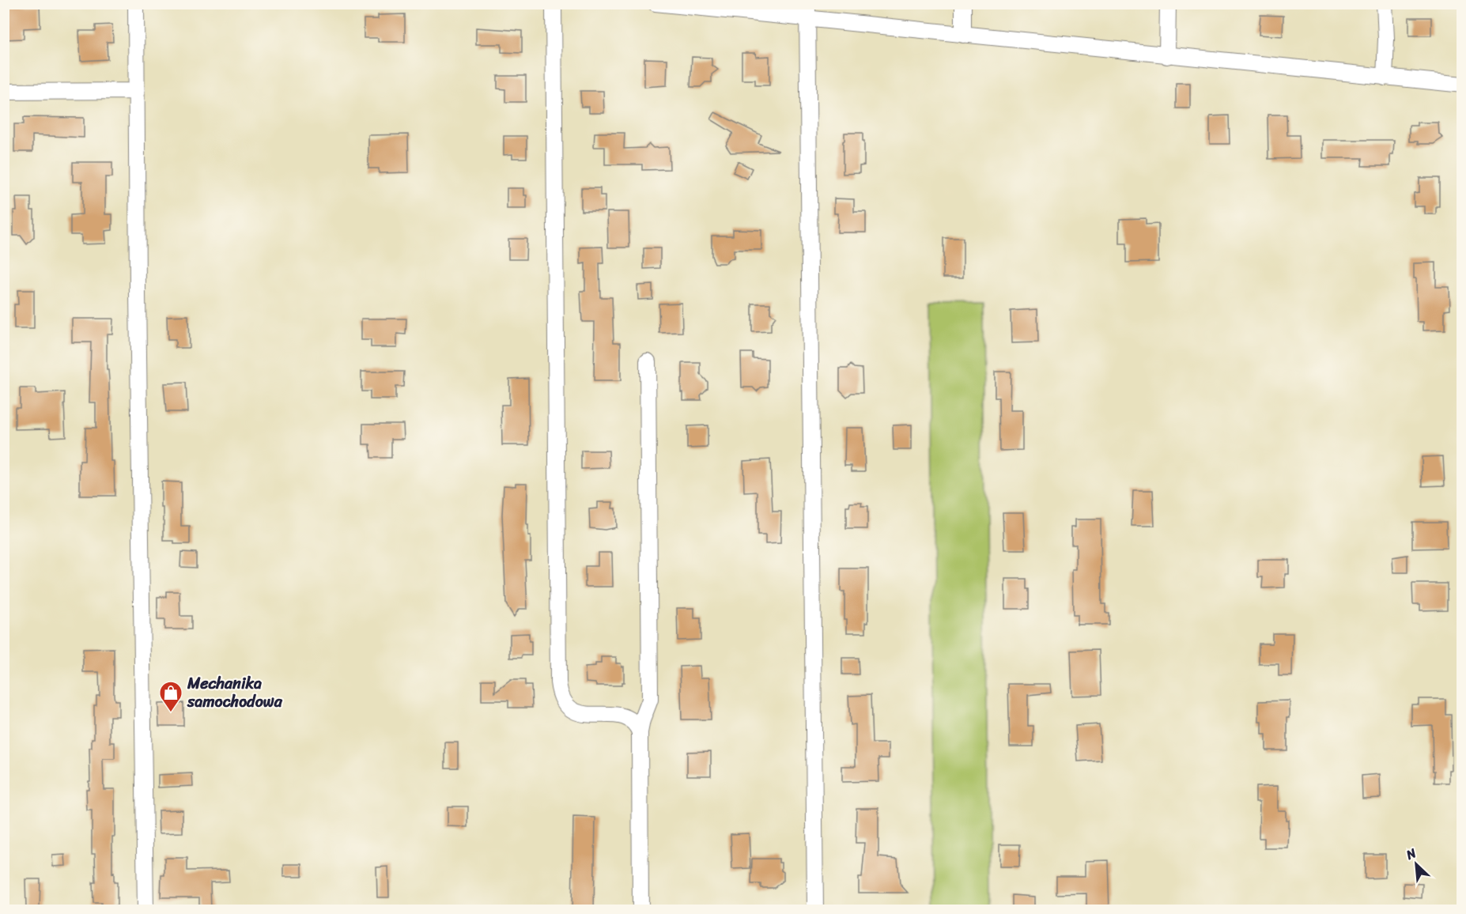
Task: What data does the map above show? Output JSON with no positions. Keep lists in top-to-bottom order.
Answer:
{
  "places": {
    "shop": ["Mechanika samochodowa"]
  },
  "north": "top left"
}
